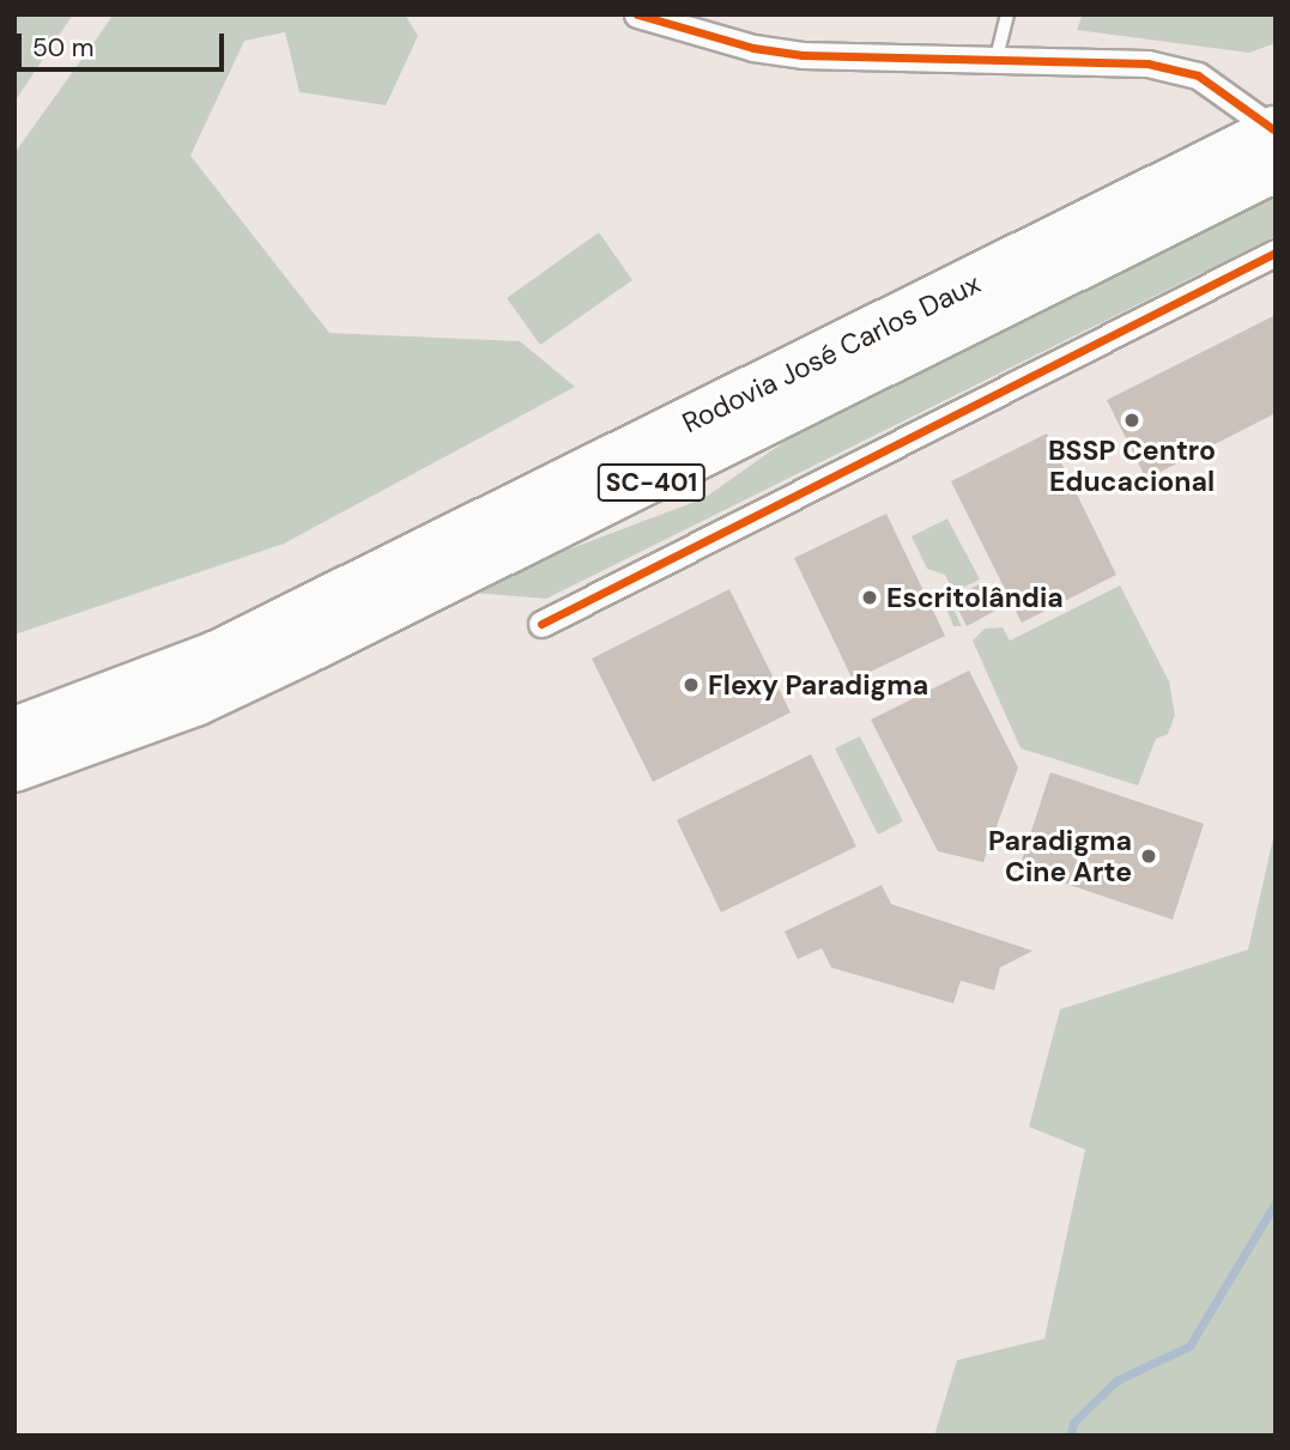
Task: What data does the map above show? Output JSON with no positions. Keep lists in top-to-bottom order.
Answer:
{
  "streets": {
    "highway": ["Rodovia José Carlos Daux", "SC-401"]
  },
  "places": [
    "BSSP Centro Educacional",
    "Escritolândia",
    "Flexy Paradigma",
    "Paradigma Cine Arte"
  ],
  "scale_bar": "50 m"
}
